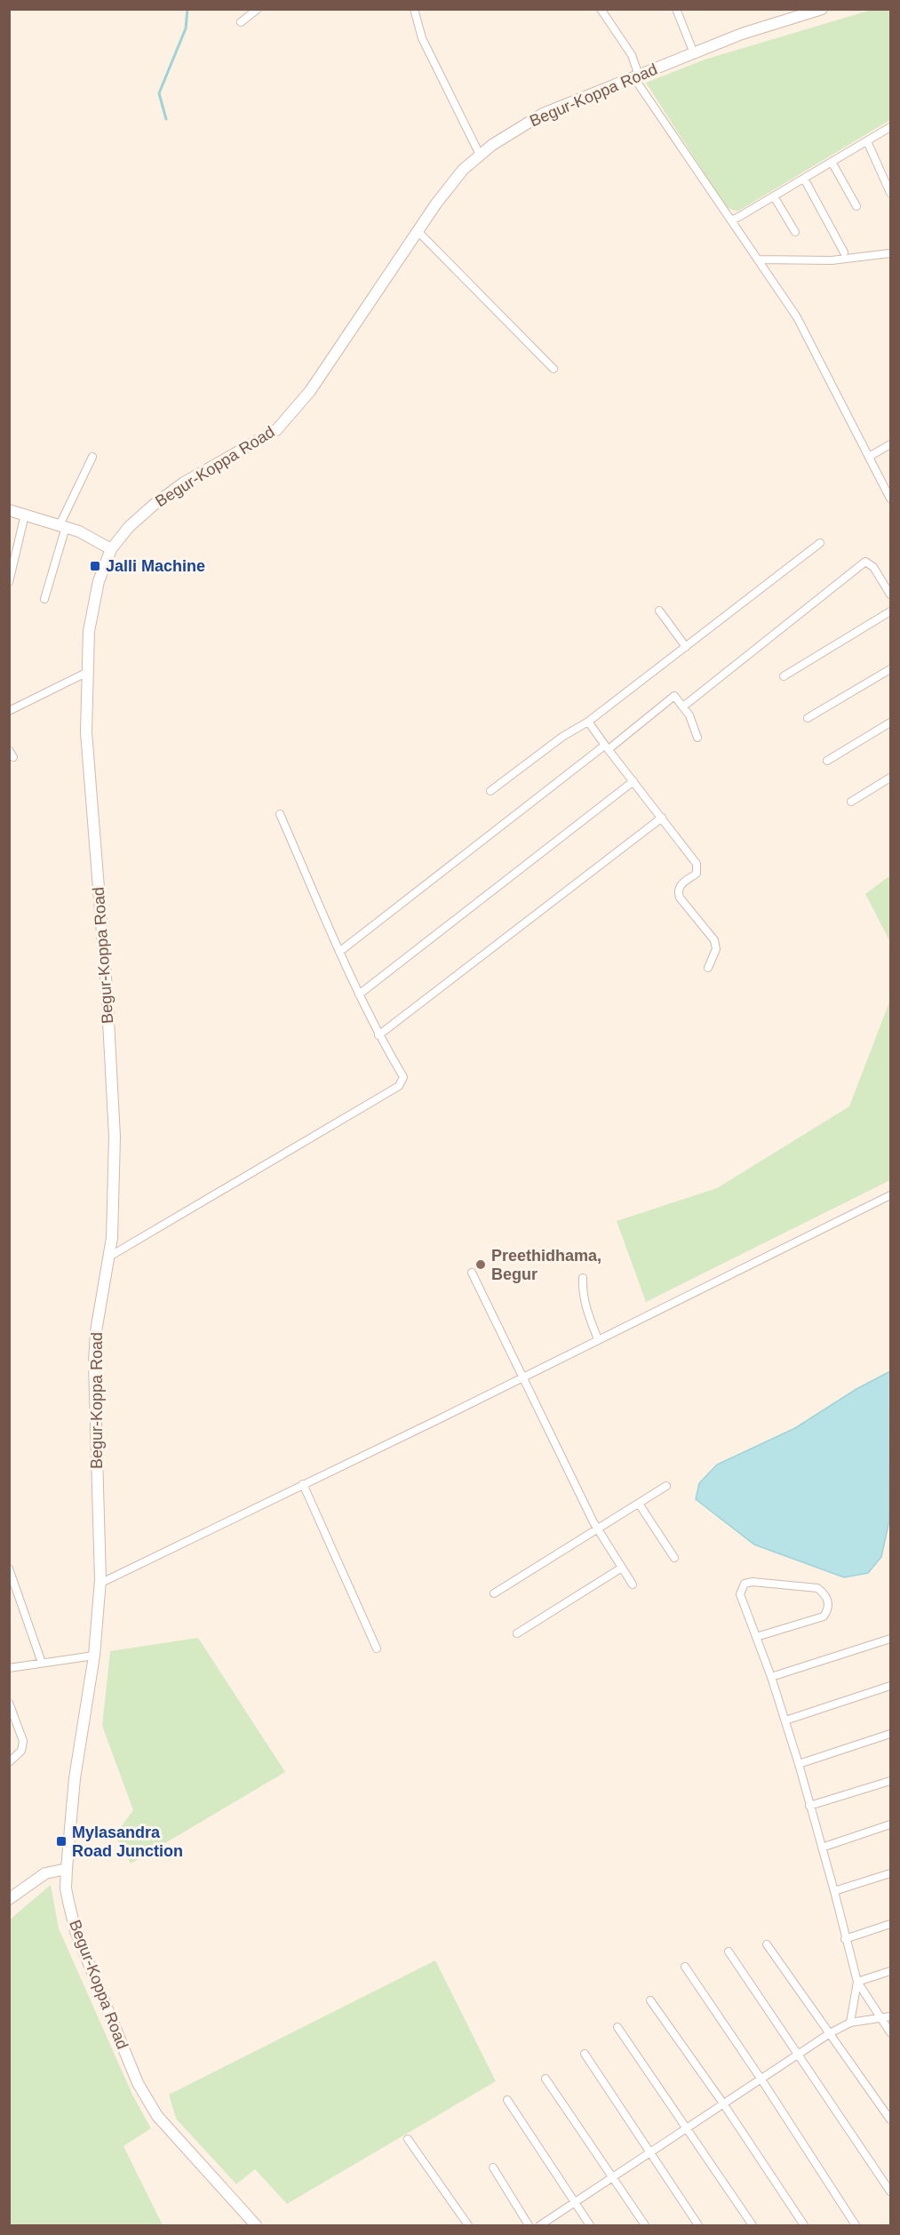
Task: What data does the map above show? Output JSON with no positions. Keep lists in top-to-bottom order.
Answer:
{
  "streets": {
    "main road": ["Begur-Koppa Road"]
  },
  "places": {
    "transit": ["Jalli Machine", "Mylasandra Road Junction"],
    "other": ["Preethidhama, Begur"]
  }
}
